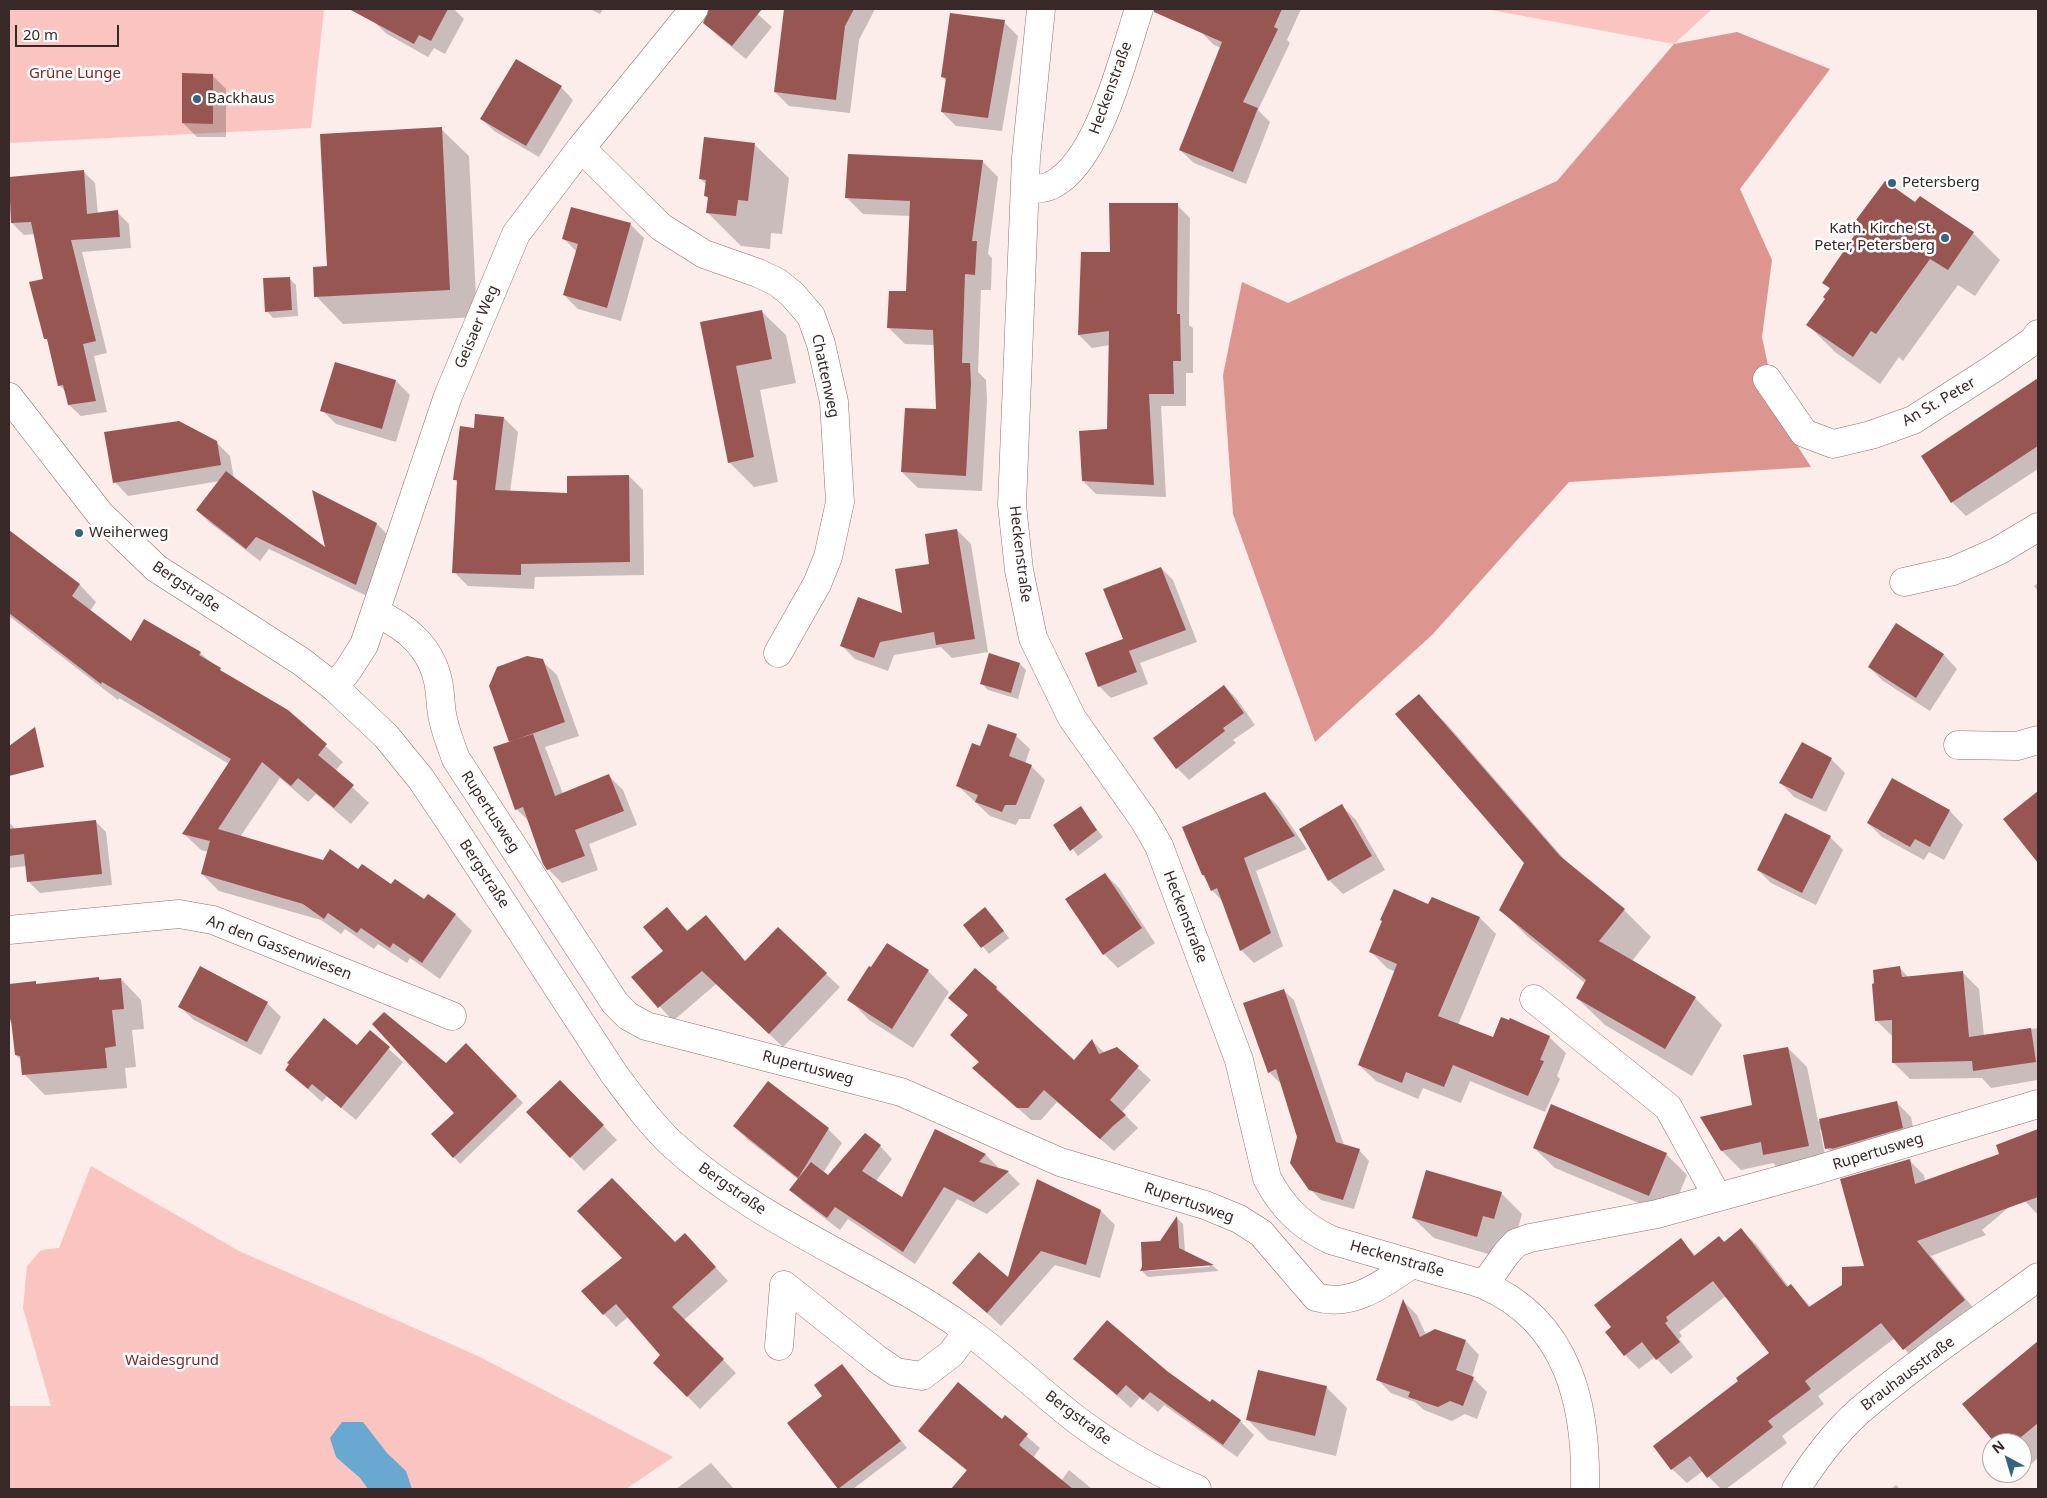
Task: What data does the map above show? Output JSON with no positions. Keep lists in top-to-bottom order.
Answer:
{
  "streets": {
    "street": [
      "Heckenstraße",
      "Geisaer Weg",
      "Chattenweg",
      "An St. Peter",
      "Bergstraße",
      "Rupertusweg",
      "An den Gassenwiesen",
      "Brauhausstraße"
    ]
  },
  "crossings": [
    ["Heckenstraße", "Rupertusweg"],
    ["Geisaer Weg", "Chattenweg"],
    ["Geisaer Weg", "Bergstraße"],
    ["Geisaer Weg", "Rupertusweg"]
  ],
  "parks": ["Grüne Lunge", "Waidesgrund"],
  "places": [
    "Backhaus",
    "Petersberg",
    "Kath. Kirche St. Peter, Petersberg",
    "Weiherweg"
  ],
  "scale_bar": "20 m",
  "north": "top left"
}
